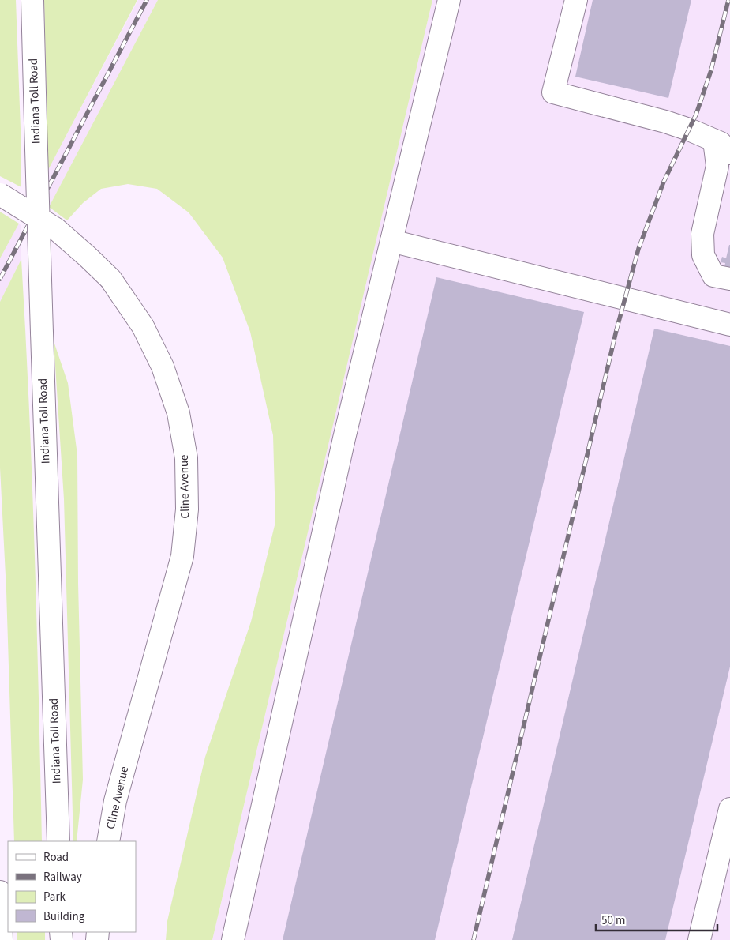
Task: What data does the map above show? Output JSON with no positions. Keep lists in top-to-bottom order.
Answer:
{
  "streets": {
    "main road": ["Indiana Toll Road", "Cline Avenue"]
  },
  "legend": [
    "Road",
    "Railway",
    "Park",
    "Building"
  ],
  "scale_bar": "50 m"
}
